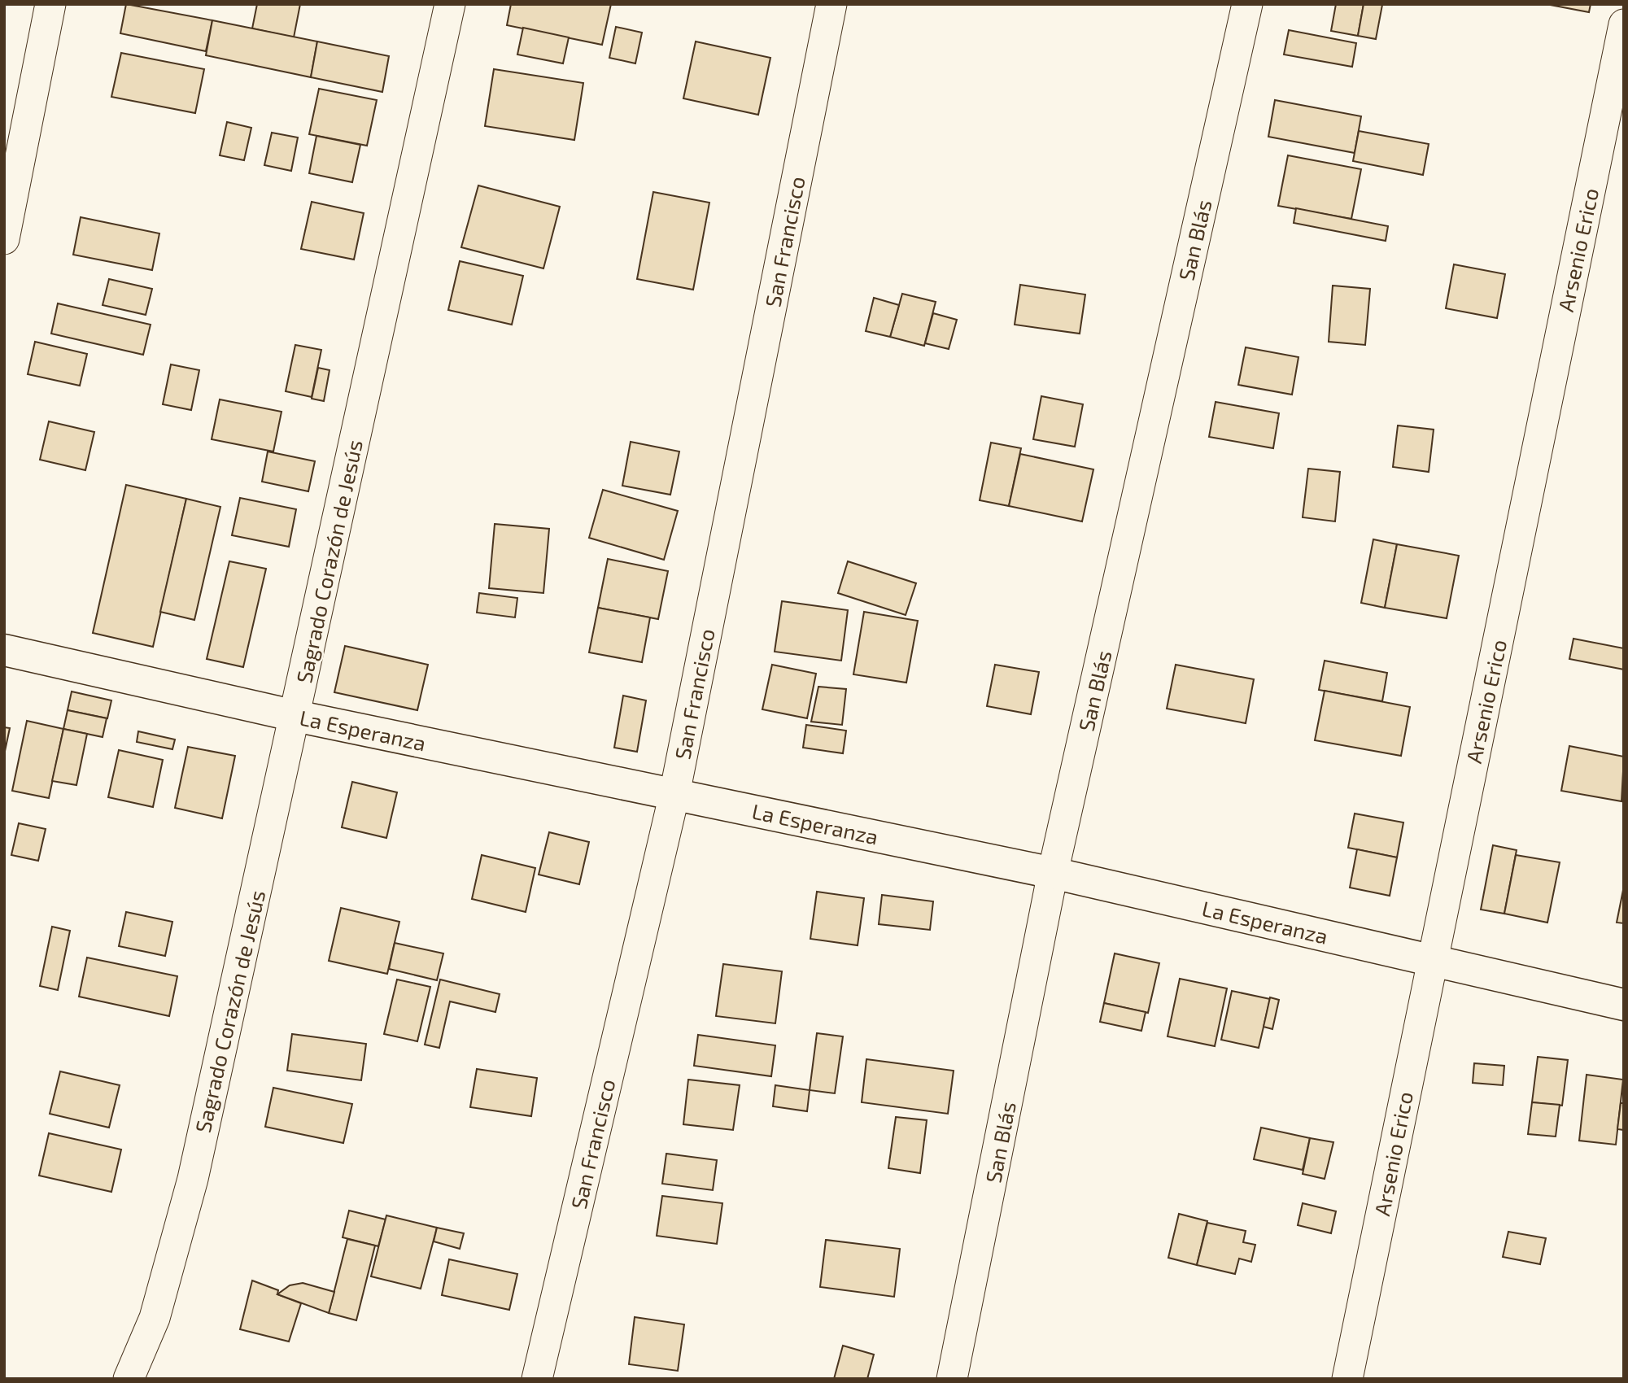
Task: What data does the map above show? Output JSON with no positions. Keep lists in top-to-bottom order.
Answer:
{
  "streets": {
    "street": [
      "San Blás",
      "San Francisco",
      "Arsenio Erico",
      "Sagrado Corazón de Jesús",
      "La Esperanza"
    ]
  },
  "crossings": [
    ["San Blás", "La Esperanza"],
    ["San Francisco", "La Esperanza"],
    ["Arsenio Erico", "La Esperanza"],
    ["Sagrado Corazón de Jesús", "La Esperanza"]
  ]
}
